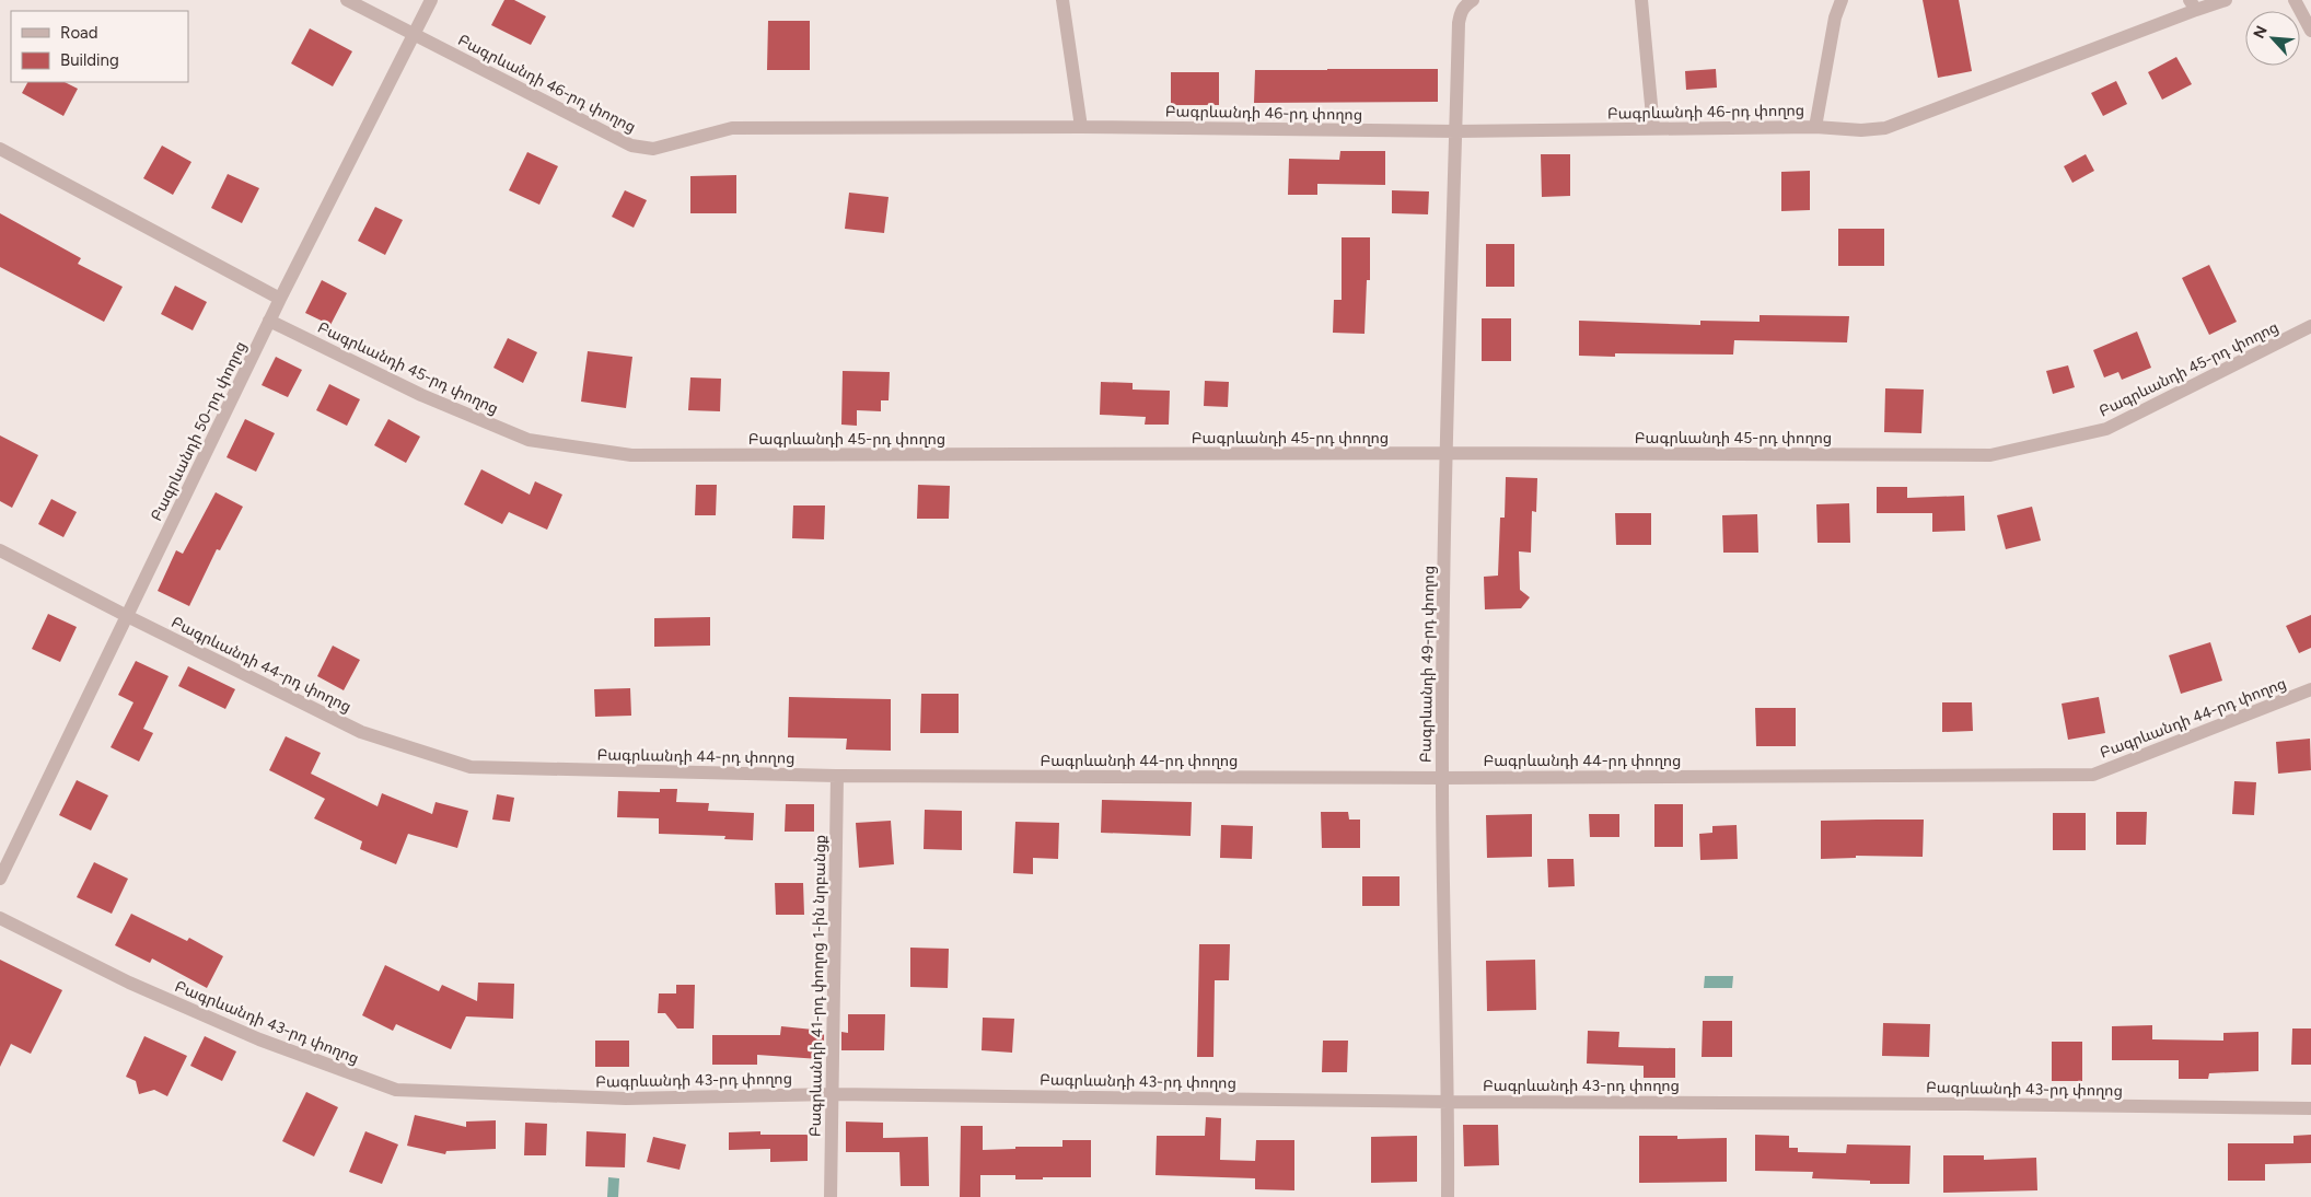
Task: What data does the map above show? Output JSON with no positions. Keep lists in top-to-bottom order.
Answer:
{
  "streets": {
    "street": [
      "Բագրևանդի 46-րդ փողոց",
      "Բագրևանդի 45-րդ փողոց",
      "Բագրևանդի 50-րդ փողոց",
      "Բագրևանդի 44-րդ փողոց",
      "Բագրևանդի 49-րդ փողոց",
      "Բագրևանդի 41-րդ փողոց 1-ին նրբանցք",
      "Բագրևանդի 43-րդ փողոց"
    ]
  },
  "crossings": [
    ["Բագրևանդի 46-րդ փողոց", "Բագրևանդի 50-րդ փողոց"],
    ["Բագրևանդի 46-րդ փողոց", "Բագրևանդի 49-րդ փողոց"],
    ["Բագրևանդի 45-րդ փողոց", "Բագրևանդի 50-րդ փողոց"],
    ["Բագրևանդի 45-րդ փողոց", "Բագրևանդի 49-րդ փողոց"],
    ["Բագրևանդի 50-րդ փողոց", "Բագրևանդի 44-րդ փողոց"],
    ["Բագրևանդի 44-րդ փողոց", "Բագրևանդի 49-րդ փողոց"],
    ["Բագրևանդի 44-րդ փողոց", "Բագրևանդի 41-րդ փողոց 1-ին նրբանցք"],
    ["Բագրևանդի 49-րդ փողոց", "Բագրևանդի 43-րդ փողոց"],
    ["Բագրևանդի 41-րդ փողոց 1-ին նրբանցք", "Բագրևանդի 43-րդ փողոց"]
  ],
  "legend": ["Road", "Building"],
  "north": "top left"
}
